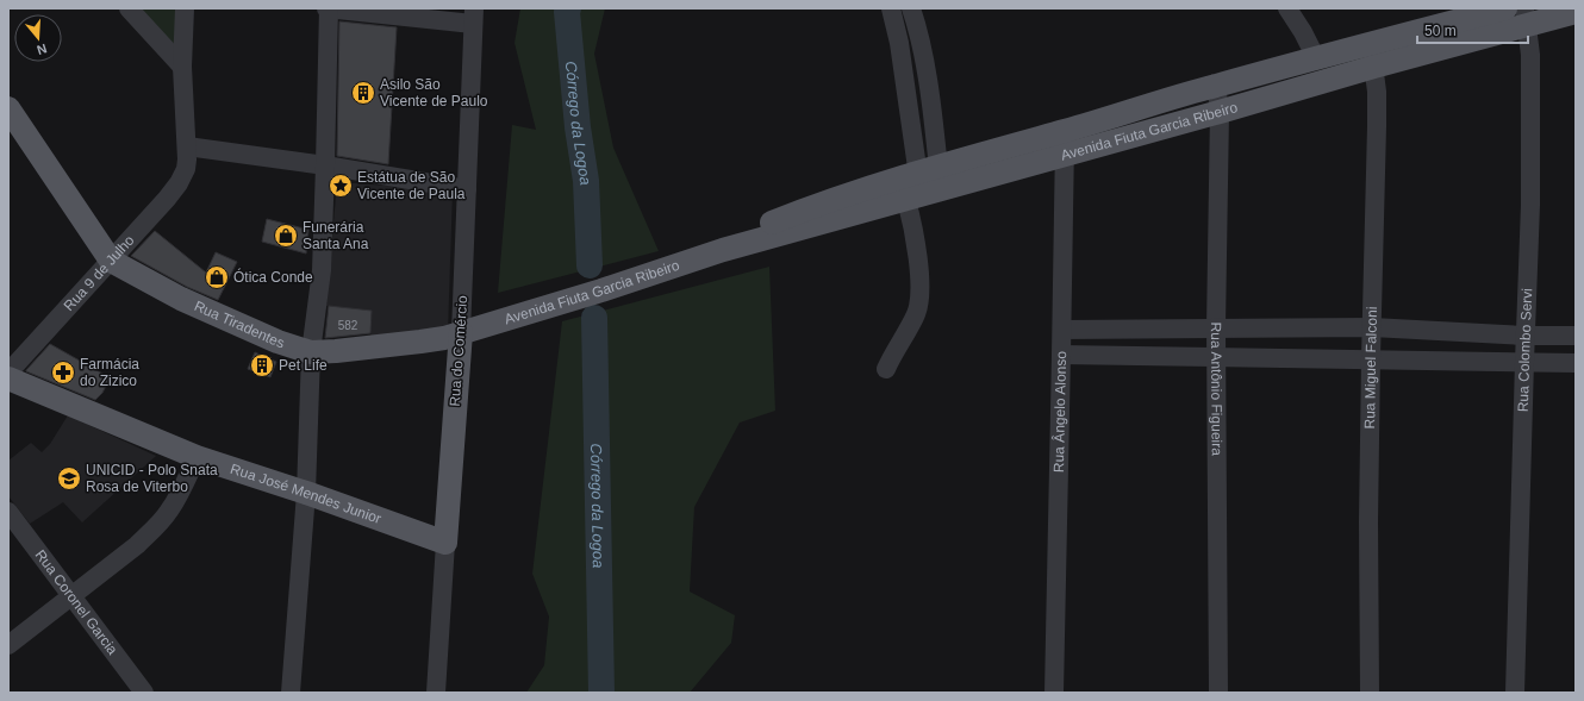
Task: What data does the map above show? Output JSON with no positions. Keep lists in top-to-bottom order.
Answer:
{
  "streets": {
    "main road": [
      "Avenida Fiuta Garcia Ribeiro",
      "Rua Tiradentes",
      "Rua do Comércio",
      "Rua José Mendes Junior"
    ],
    "street": [
      "Rua 9 de Julho",
      "Rua Colombo Servi",
      "Rua Miguel Falconi",
      "Rua Antônio Figueira",
      "Rua Ângelo Alonso",
      "Rua Coronel Garcia"
    ]
  },
  "crossings": [
    ["Avenida Fiuta Garcia Ribeiro", "Rua Tiradentes"],
    ["Avenida Fiuta Garcia Ribeiro", "Rua Colombo Servi"],
    ["Avenida Fiuta Garcia Ribeiro", "Rua do Comércio"],
    ["Avenida Fiuta Garcia Ribeiro", "Rua Miguel Falconi"],
    ["Avenida Fiuta Garcia Ribeiro", "Rua Antônio Figueira"],
    ["Avenida Fiuta Garcia Ribeiro", "Rua Ângelo Alonso"],
    ["Rua 9 de Julho", "Rua Tiradentes"],
    ["Rua Tiradentes", "Rua do Comércio"],
    ["Rua do Comércio", "Rua José Mendes Junior"]
  ],
  "water": ["Córrego da Logoa"],
  "places": {
    "building": ["Asilo São Vicente de Paulo", "Pet Life"],
    "place": ["Estátua de São Vicente de Paula"],
    "shop": ["Funerária Santa Ana", "Ótica Conde"],
    "pharmacy": ["Farmácia do Zizico"],
    "school or university": ["UNICID - Polo Snata Rosa de Viterbo"]
  },
  "house_numbers": ["582"],
  "scale_bar": "50 m",
  "north": "bottom"
}
